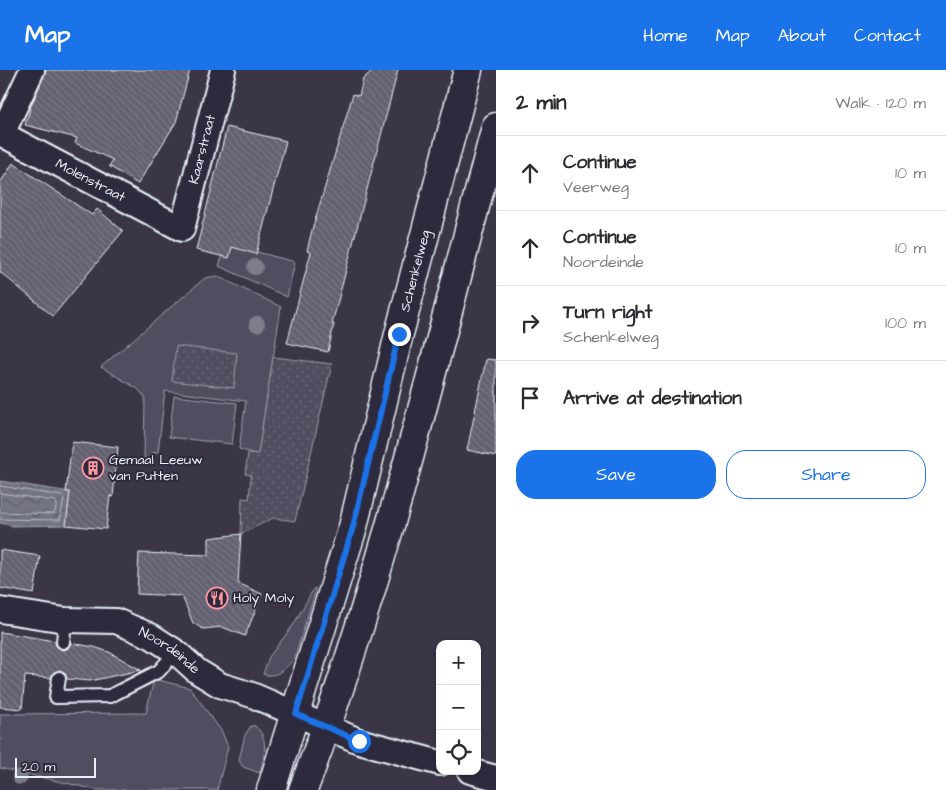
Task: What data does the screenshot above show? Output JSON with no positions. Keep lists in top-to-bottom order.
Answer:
{
  "streets": {
    "main road": ["Schenkelweg"],
    "street": ["Kaarstraat", "Molenstraat", "Noordeinde"]
  },
  "crossings": [
    ["Kaarstraat", "Molenstraat"],
    ["Schenkelweg", "Noordeinde"]
  ],
  "places": {
    "building": ["Gemaal Leeuw van Putten"],
    "restaurant": ["Holy Moly"]
  },
  "scale_bar": "20 m",
  "page": {
    "header": "Map",
    "nav": [
      "Home",
      "Map",
      "About",
      "Contact"
    ],
    "heading": ["2 min", "Walk · 120 m"],
    "list": [
      ["Continue", "Veerweg", "10 m"],
      ["Continue", "Noordeinde", "10 m"],
      ["Turn right", "Schenkelweg", "100 m"],
      "Arrive at destination"
    ],
    "buttons": ["Save", "Share"],
    "map_buttons": ["+", "−"],
    "scale": "20 m"
  }
}
